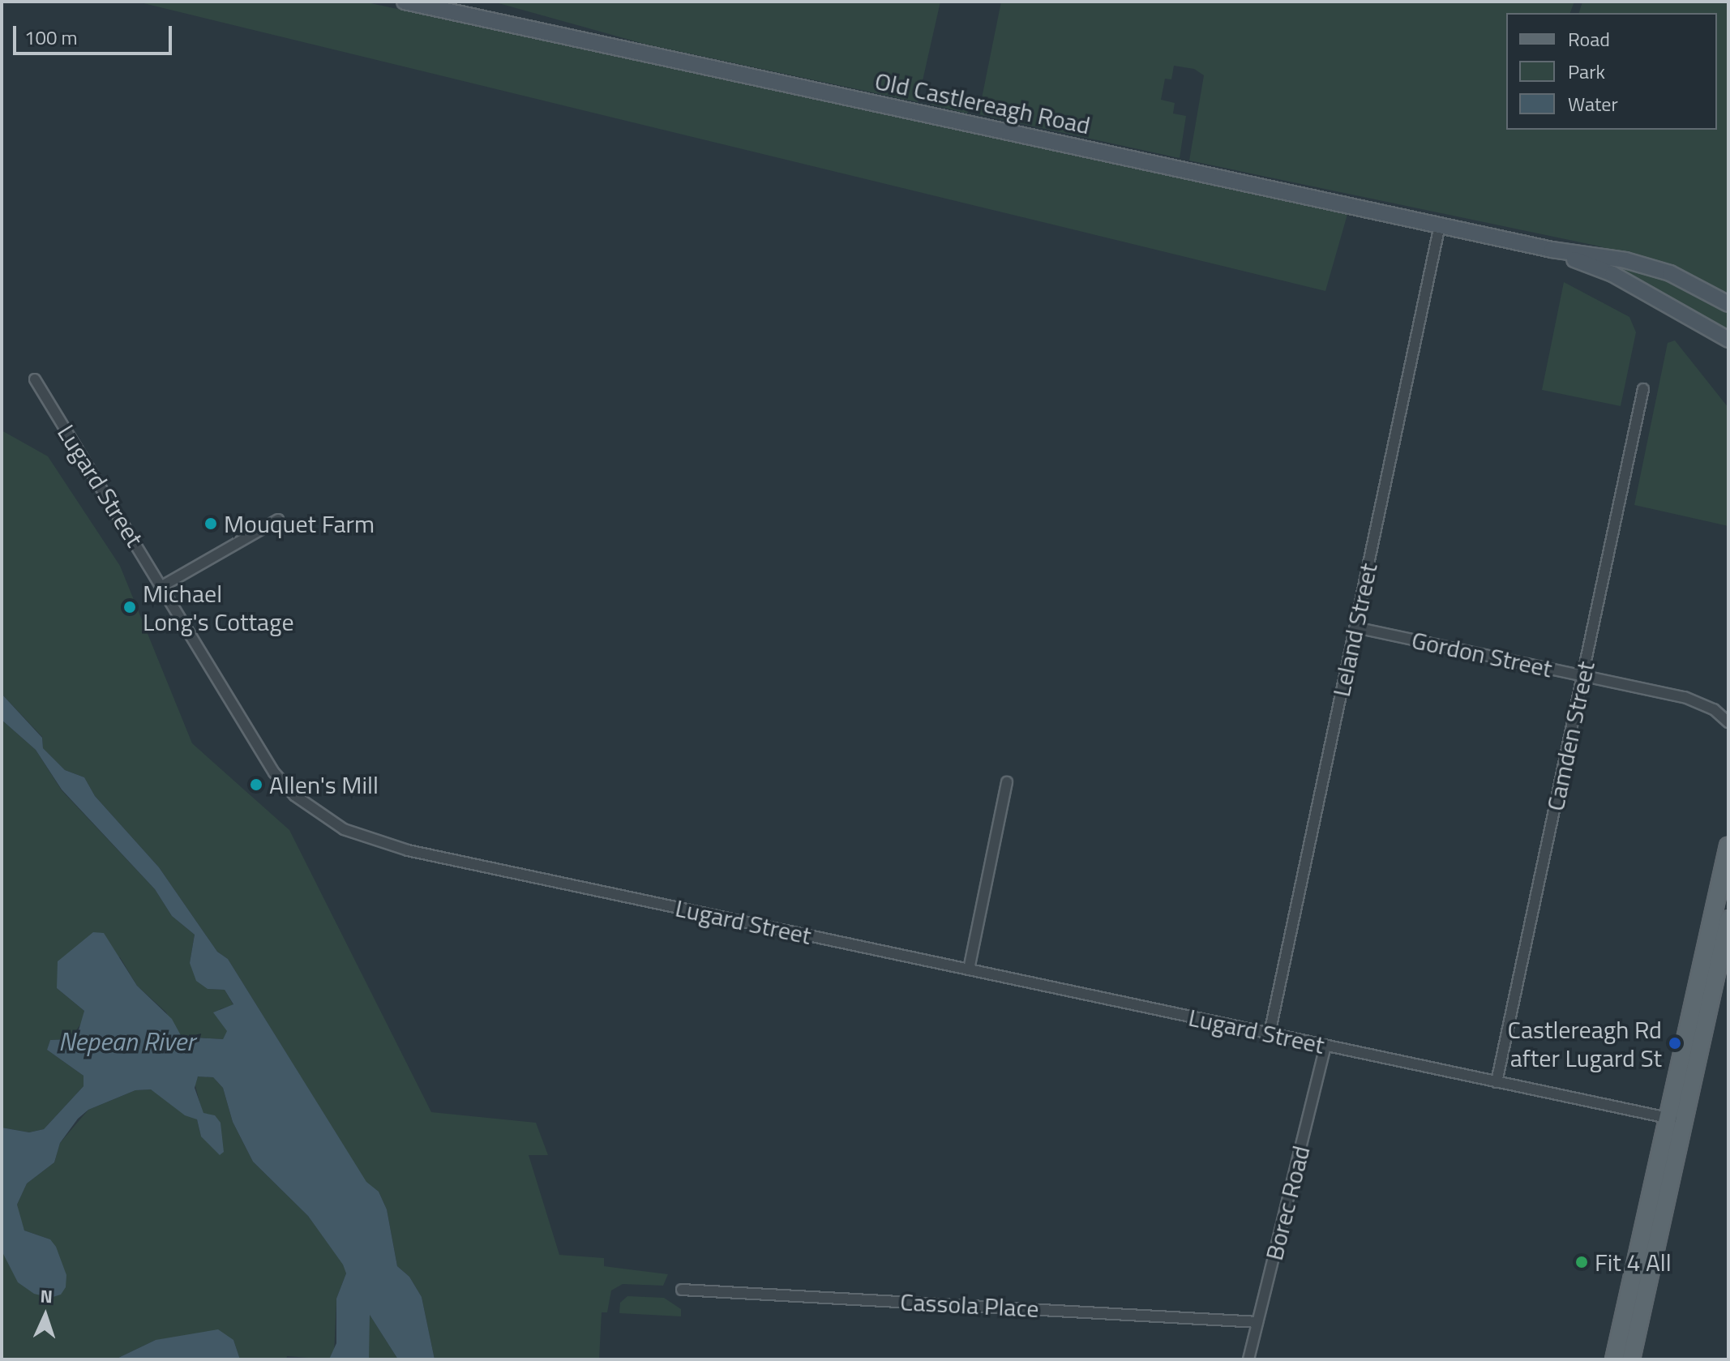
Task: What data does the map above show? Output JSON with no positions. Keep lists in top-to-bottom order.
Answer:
{
  "streets": {
    "street": [
      "Old Castlereagh Road",
      "Lugard Street",
      "Leland Street",
      "Gordon Street",
      "Camden Street",
      "Borec Road",
      "Cassola Place"
    ]
  },
  "crossings": [
    ["Old Castlereagh Road", "Leland Street"],
    ["Lugard Street", "Leland Street"],
    ["Lugard Street", "Camden Street"],
    ["Lugard Street", "Borec Road"],
    ["Leland Street", "Gordon Street"],
    ["Gordon Street", "Camden Street"],
    ["Borec Road", "Cassola Place"]
  ],
  "water": ["Nepean River"],
  "places": [
    "Mouquet Farm",
    "Michael Long's Cottage",
    "Allen's Mill",
    "Castlereagh Rd after Lugard St",
    "Fit 4 All"
  ],
  "legend": ["Road", "Park", "Water"],
  "scale_bar": "100 m",
  "north": "top"
}
